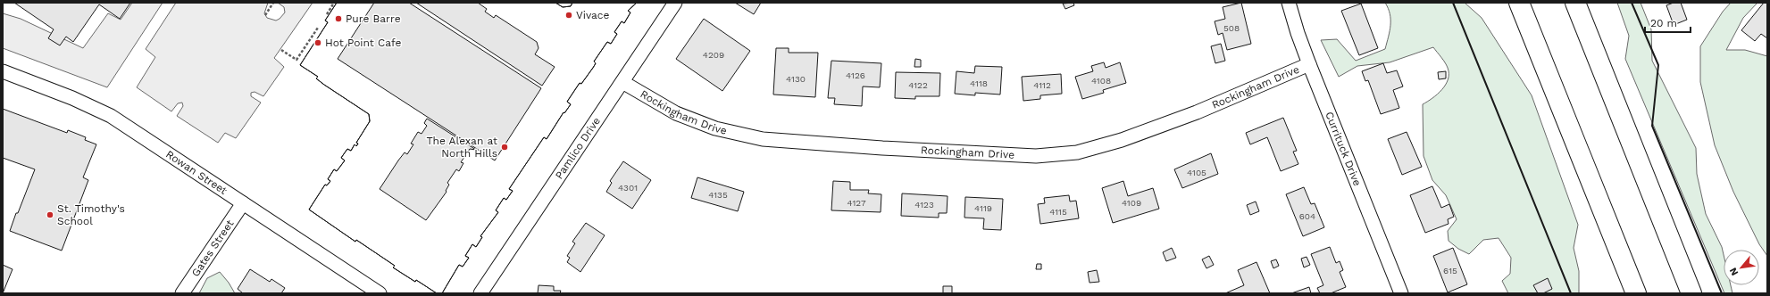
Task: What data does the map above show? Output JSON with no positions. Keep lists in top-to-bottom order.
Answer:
{
  "streets": {
    "street": [
      "Rockingham Drive",
      "Pamlico Drive",
      "Currituck Drive",
      "Rowan Street",
      "Gates Street"
    ]
  },
  "crossings": [
    ["Rockingham Drive", "Pamlico Drive"],
    ["Rockingham Drive", "Currituck Drive"],
    ["Rowan Street", "Gates Street"]
  ],
  "places": [
    "Vivace",
    "Pure Barre",
    "Hot Point Cafe",
    "The Alexan at North Hills",
    "St. Timothy's School"
  ],
  "house_numbers": [
    "508",
    "4209",
    "4126",
    "4130",
    "4108",
    "4118",
    "4122",
    "4112",
    "4105",
    "4301",
    "4135",
    "4127",
    "4109",
    "4123",
    "4119",
    "4115",
    "604",
    "615"
  ],
  "scale_bar": "20 m",
  "north": "bottom left"
}
